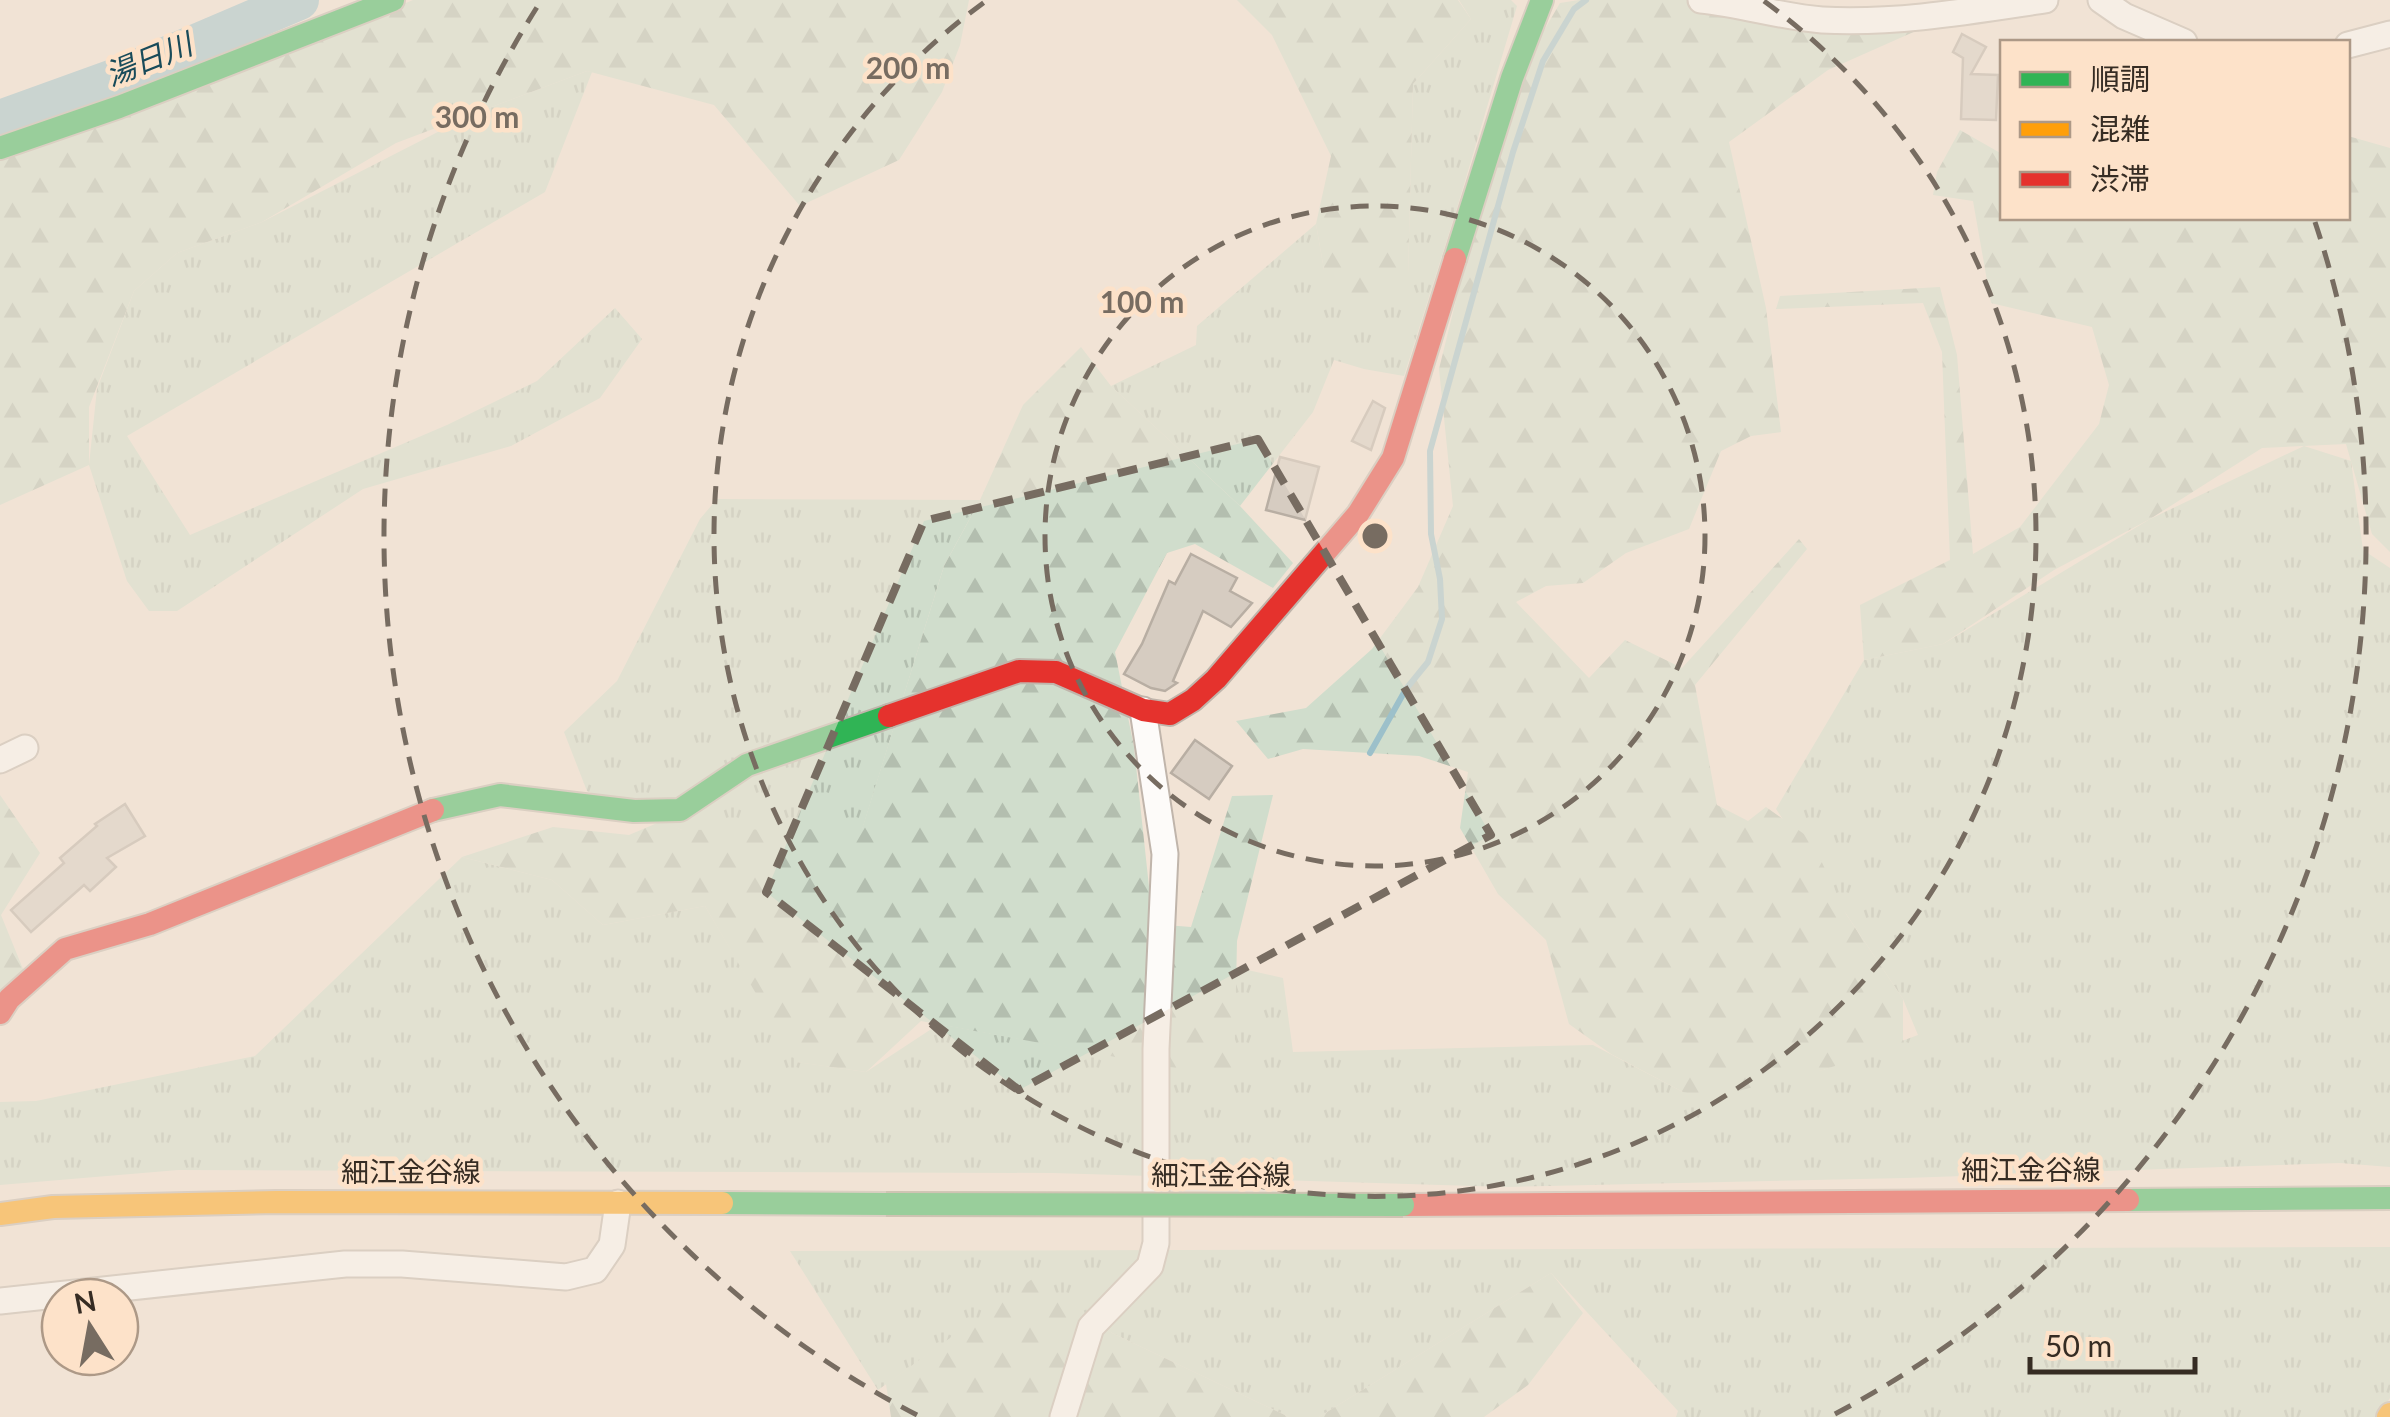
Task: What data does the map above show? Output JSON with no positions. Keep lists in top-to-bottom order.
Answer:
{
  "streets": {
    "street": ["細江金谷線"]
  },
  "water": ["湯日川"],
  "legend": ["順調", "混雑", "渋滞"],
  "scale_bar": "50 m",
  "north": "top",
  "rings": ["200 m", "300 m", "100 m"]
}
